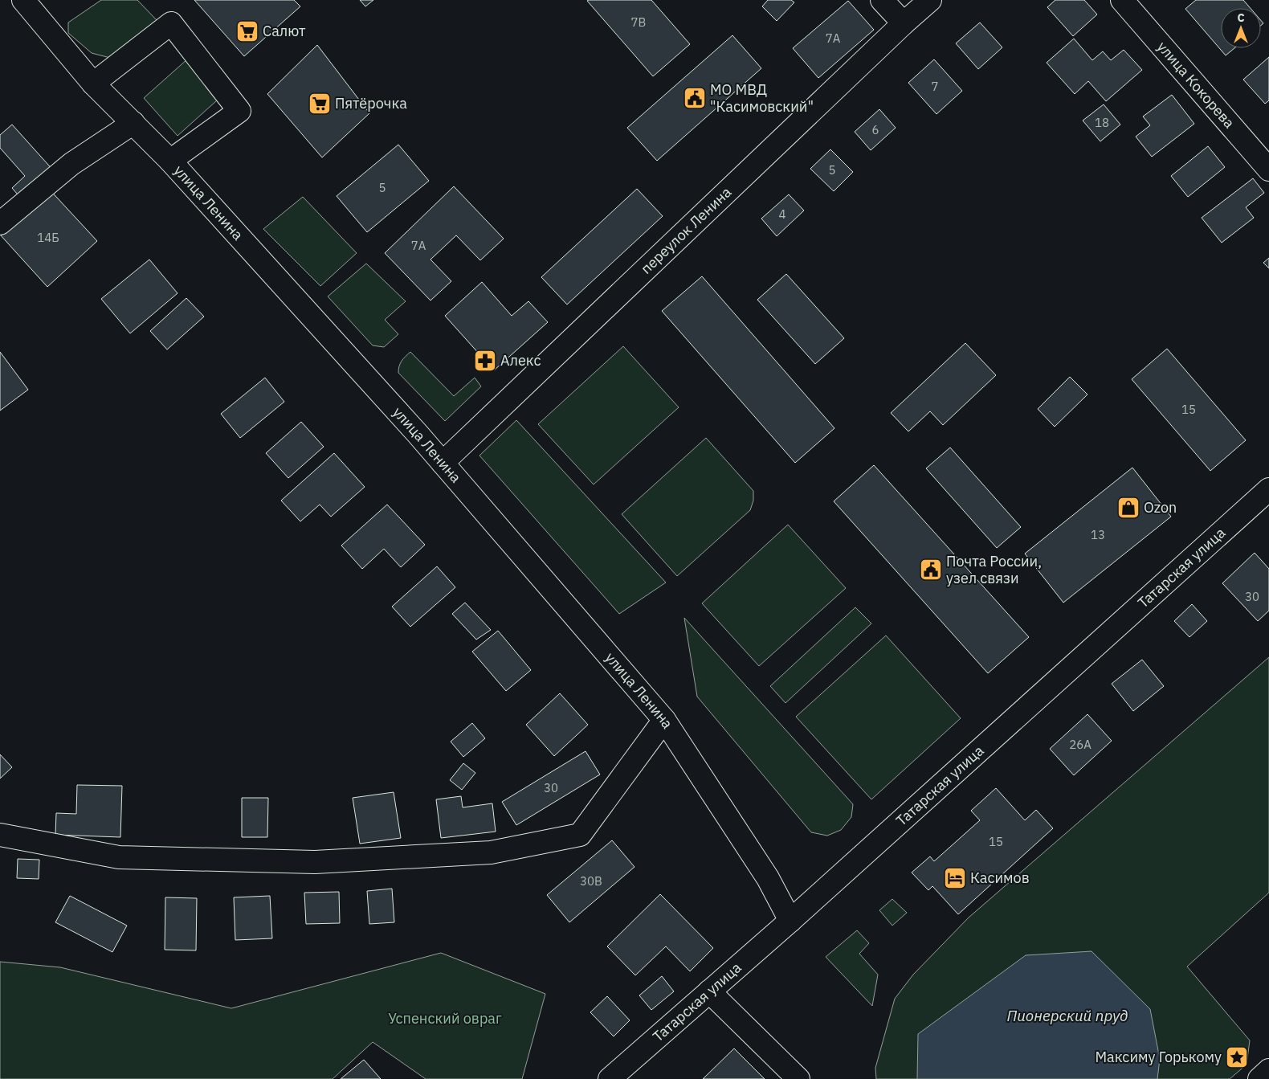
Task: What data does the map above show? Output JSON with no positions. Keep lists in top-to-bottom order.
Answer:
{
  "streets": {
    "street": [
      "улица Кокорева",
      "улица Ленина",
      "переулок Ленина",
      "Татарская улица"
    ]
  },
  "crossings": [
    ["улица Ленина", "переулок Ленина"],
    ["улица Ленина", "Татарская улица"]
  ],
  "water": ["Пионерский пруд"],
  "parks": ["Успенский овраг"],
  "places": {
    "supermarket": ["Салют", "Пятёрочка"],
    "public building": ["МО МВД \"Касимовский\"", "Почта России, узел связи"],
    "pharmacy": ["Алекс"],
    "shop": ["Ozon"],
    "hotel": ["Касимов"],
    "place": ["Максиму Горькому"]
  },
  "house_numbers": [
    "7В",
    "7А",
    "7",
    "18",
    "6",
    "5",
    "5",
    "4",
    "14Б",
    "7А",
    "15",
    "13",
    "30",
    "26А",
    "30",
    "15",
    "30В"
  ],
  "north": "top"
}
